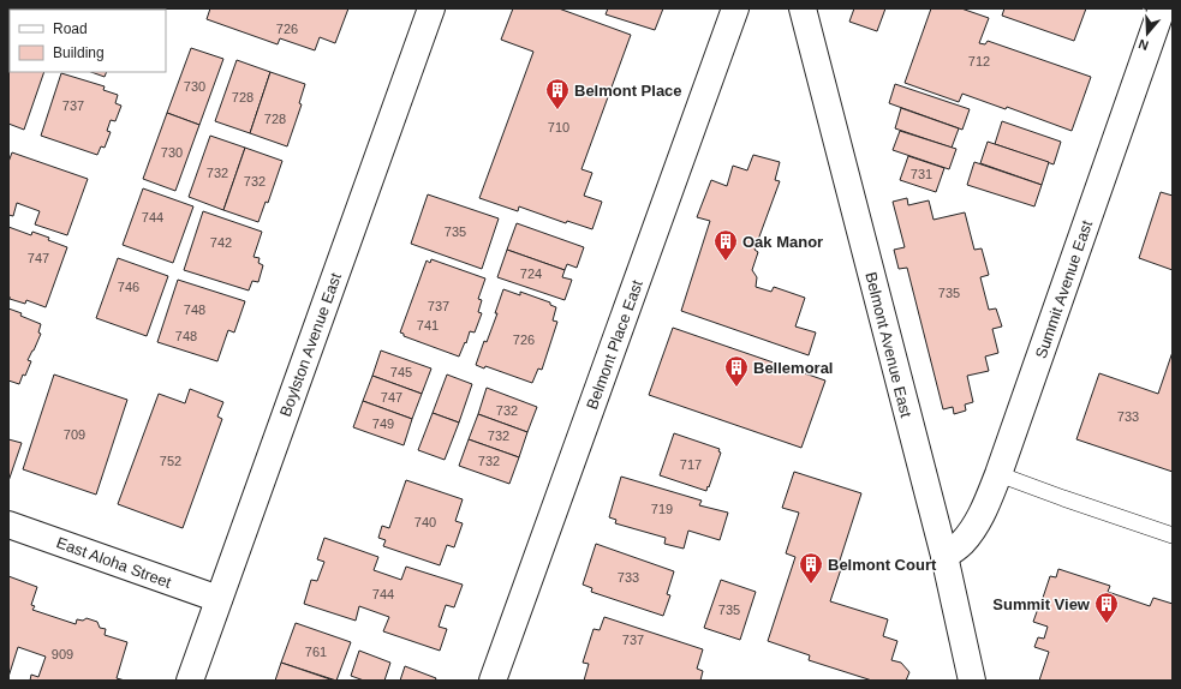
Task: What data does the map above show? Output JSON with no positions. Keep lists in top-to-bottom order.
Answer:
{
  "streets": {
    "street": [
      "Summit Avenue East",
      "Boylston Avenue East",
      "Belmont Place East",
      "Belmont Avenue East",
      "East Aloha Street"
    ]
  },
  "crossings": [
    ["Summit Avenue East", "Belmont Avenue East"],
    ["Boylston Avenue East", "East Aloha Street"]
  ],
  "places": {
    "building": [
      "Belmont Place",
      "Oak Manor",
      "Bellemoral",
      "Belmont Court",
      "Summit View"
    ]
  },
  "house_numbers": [
    "726",
    "712",
    "730",
    "728",
    "737",
    "728",
    "710",
    "730",
    "732",
    "731",
    "732",
    "744",
    "735",
    "742",
    "747",
    "724",
    "746",
    "735",
    "737",
    "748",
    "741",
    "748",
    "726",
    "745",
    "747",
    "732",
    "733",
    "749",
    "709",
    "732",
    "752",
    "732",
    "717",
    "719",
    "740",
    "733",
    "744",
    "735",
    "737",
    "761",
    "909"
  ],
  "legend": ["Road", "Building"],
  "north": "bottom"
}
